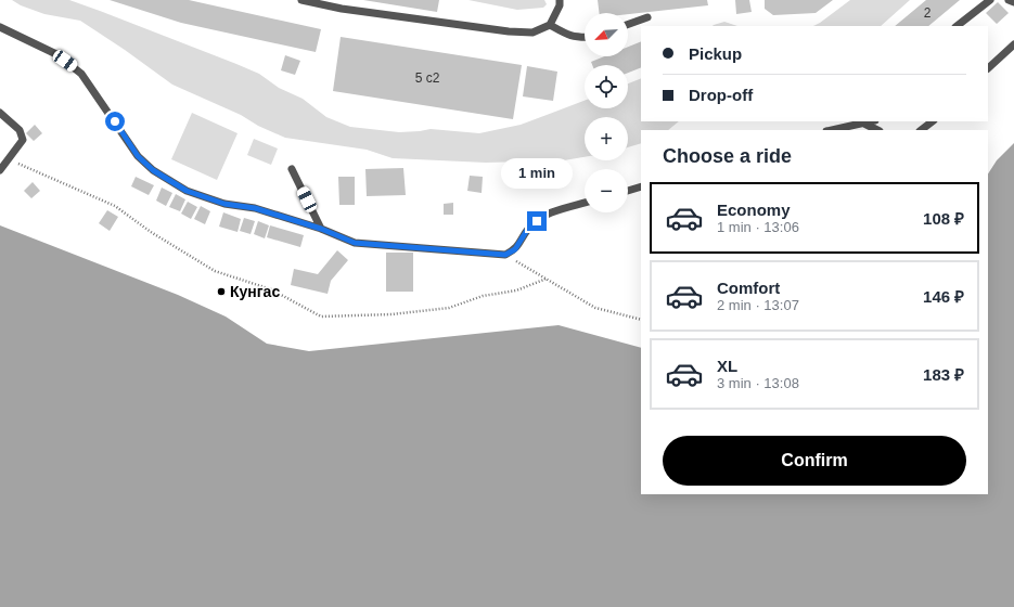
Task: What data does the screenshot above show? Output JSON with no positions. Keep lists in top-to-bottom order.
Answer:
{
  "places": ["Кунгас"],
  "house_numbers": ["2", "5 с2"],
  "north": "bottom left",
  "page": {
    "map_buttons": ["+", "−"],
    "banner": ["Pickup", "Drop-off"],
    "heading": "Choose a ride",
    "bubble": "1 min",
    "list": [
      {
        "name": "Economy",
        "note": "1 min · 13:06",
        "value": "108 ₽"
      },
      {
        "name": "Comfort",
        "note": "2 min · 13:07",
        "value": "146 ₽"
      },
      {
        "name": "XL",
        "note": "3 min · 13:08",
        "value": "183 ₽"
      }
    ],
    "buttons": "Confirm"
  }
}
